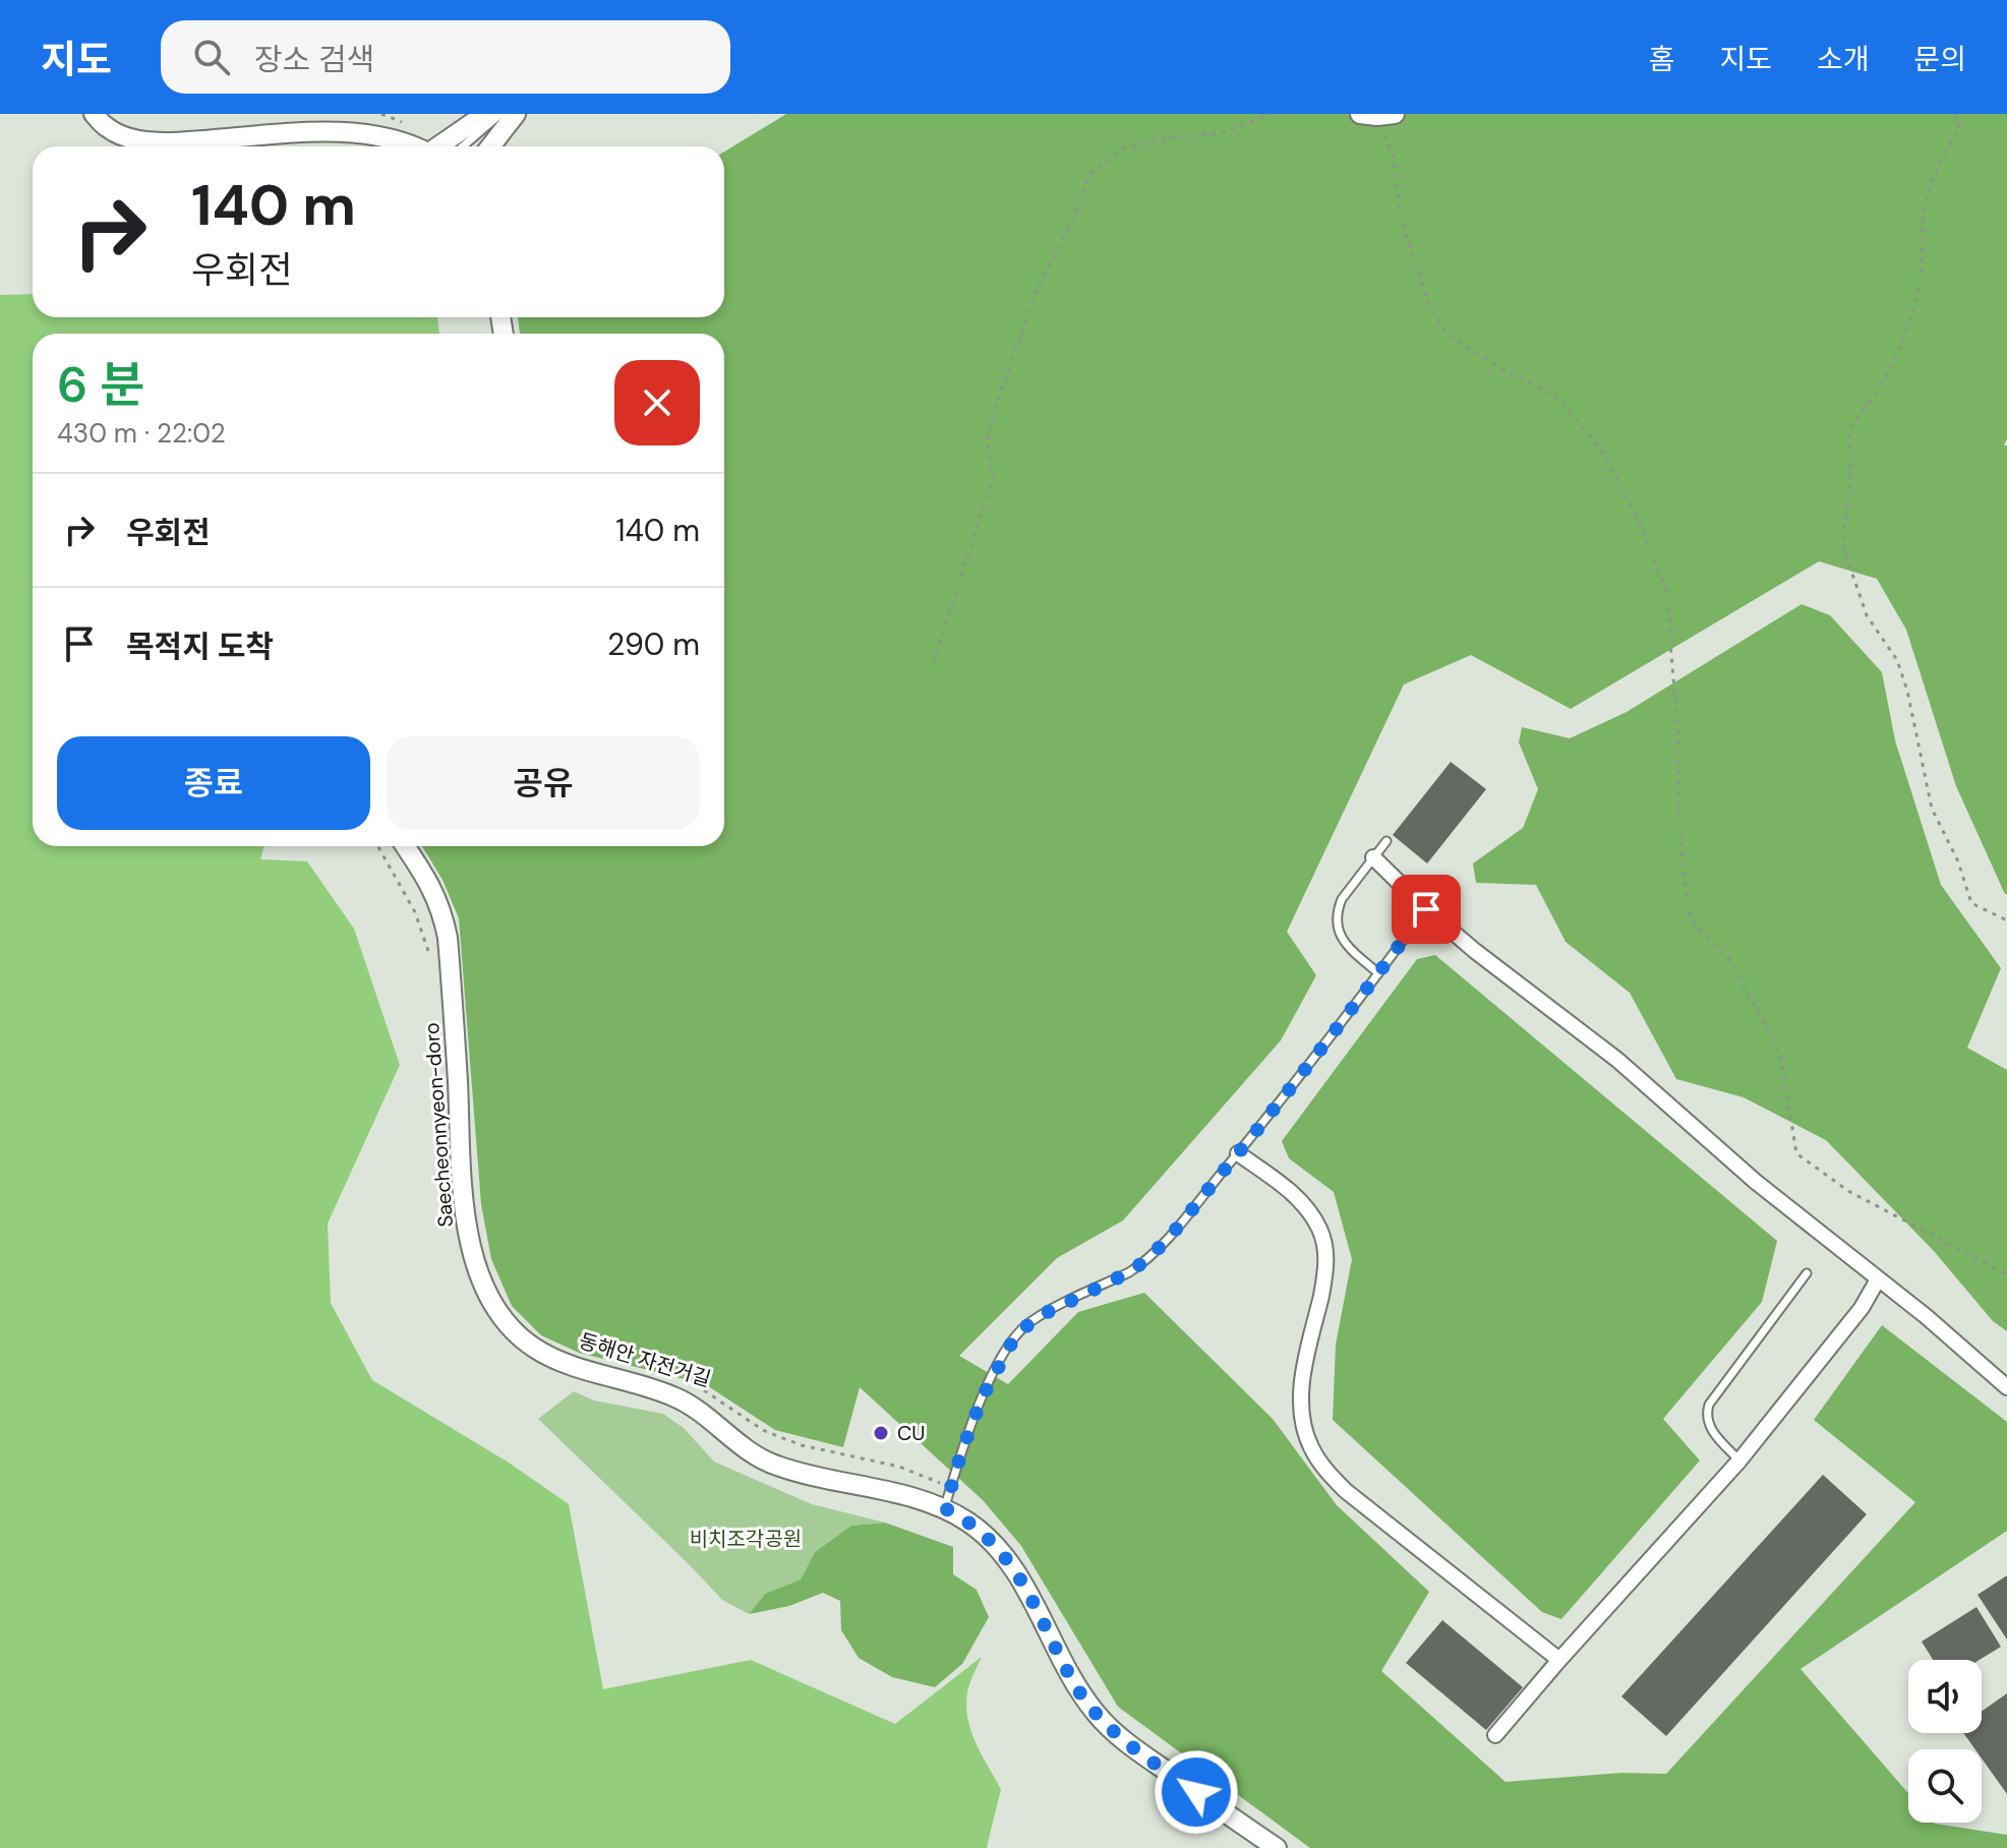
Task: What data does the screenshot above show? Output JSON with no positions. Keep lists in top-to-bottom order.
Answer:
{
  "streets": {
    "street": ["Saecheonnyeon-doro"],
    "path": ["동해안 자전거길"]
  },
  "parks": ["비치조각공원"],
  "places": ["CU"],
  "page": {
    "header": "지도",
    "search": "장소 검색",
    "nav": [
      "홈",
      "지도",
      "소개",
      "문의"
    ],
    "turn": ["140 m", "우회전"],
    "heading": ["6 분", "430 m · 22:02"],
    "list": [
      {
        "name": "우회전",
        "value": "140 m"
      },
      {
        "name": "목적지 도착",
        "value": "290 m"
      }
    ],
    "buttons": ["종료", "공유"]
  }
}
